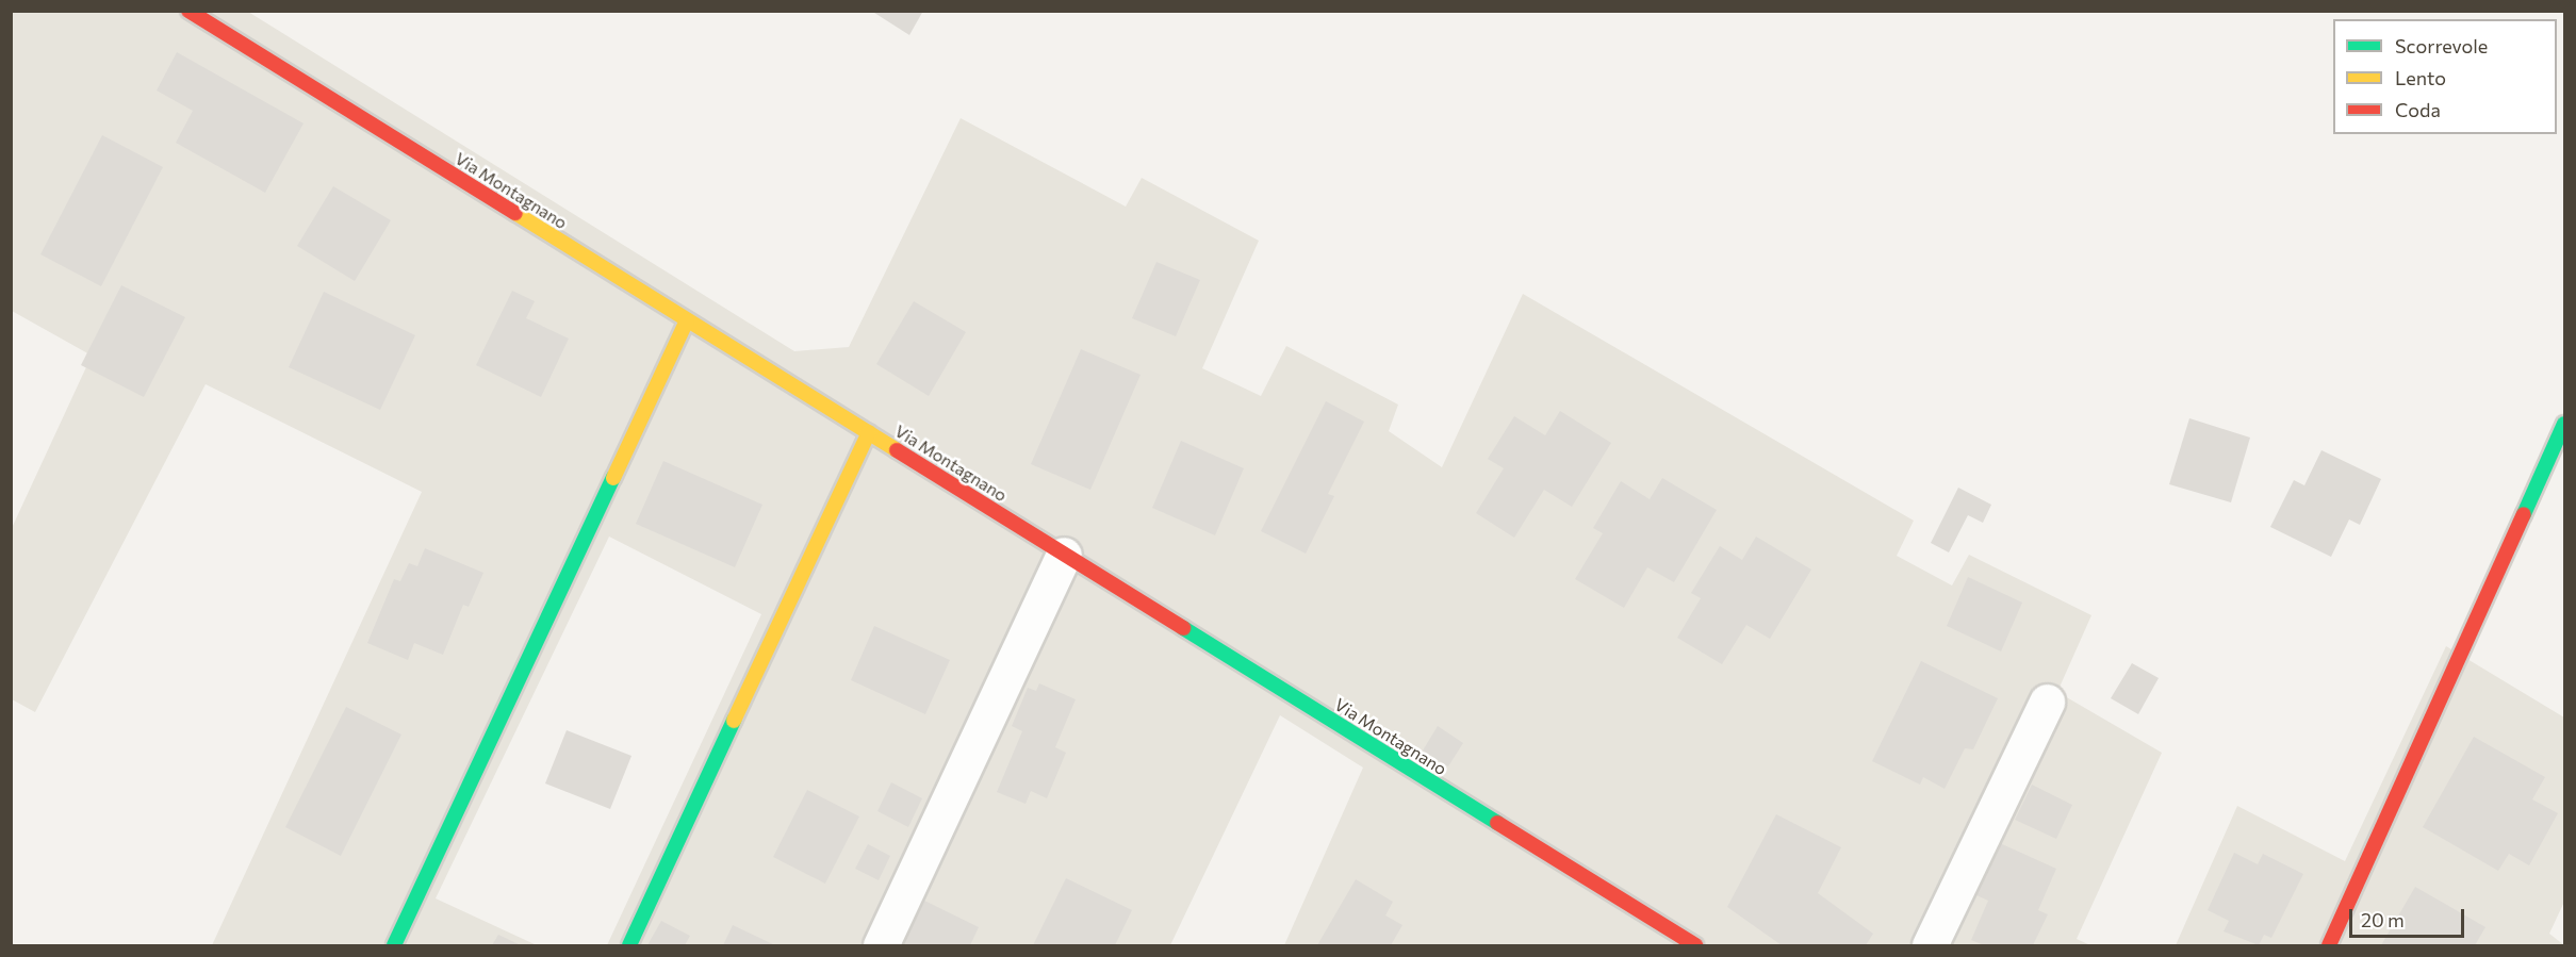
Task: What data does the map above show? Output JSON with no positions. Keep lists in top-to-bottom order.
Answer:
{
  "streets": {
    "street": ["Via Montagnano"]
  },
  "legend": ["Scorrevole", "Lento", "Coda"],
  "scale_bar": "20 m"
}
